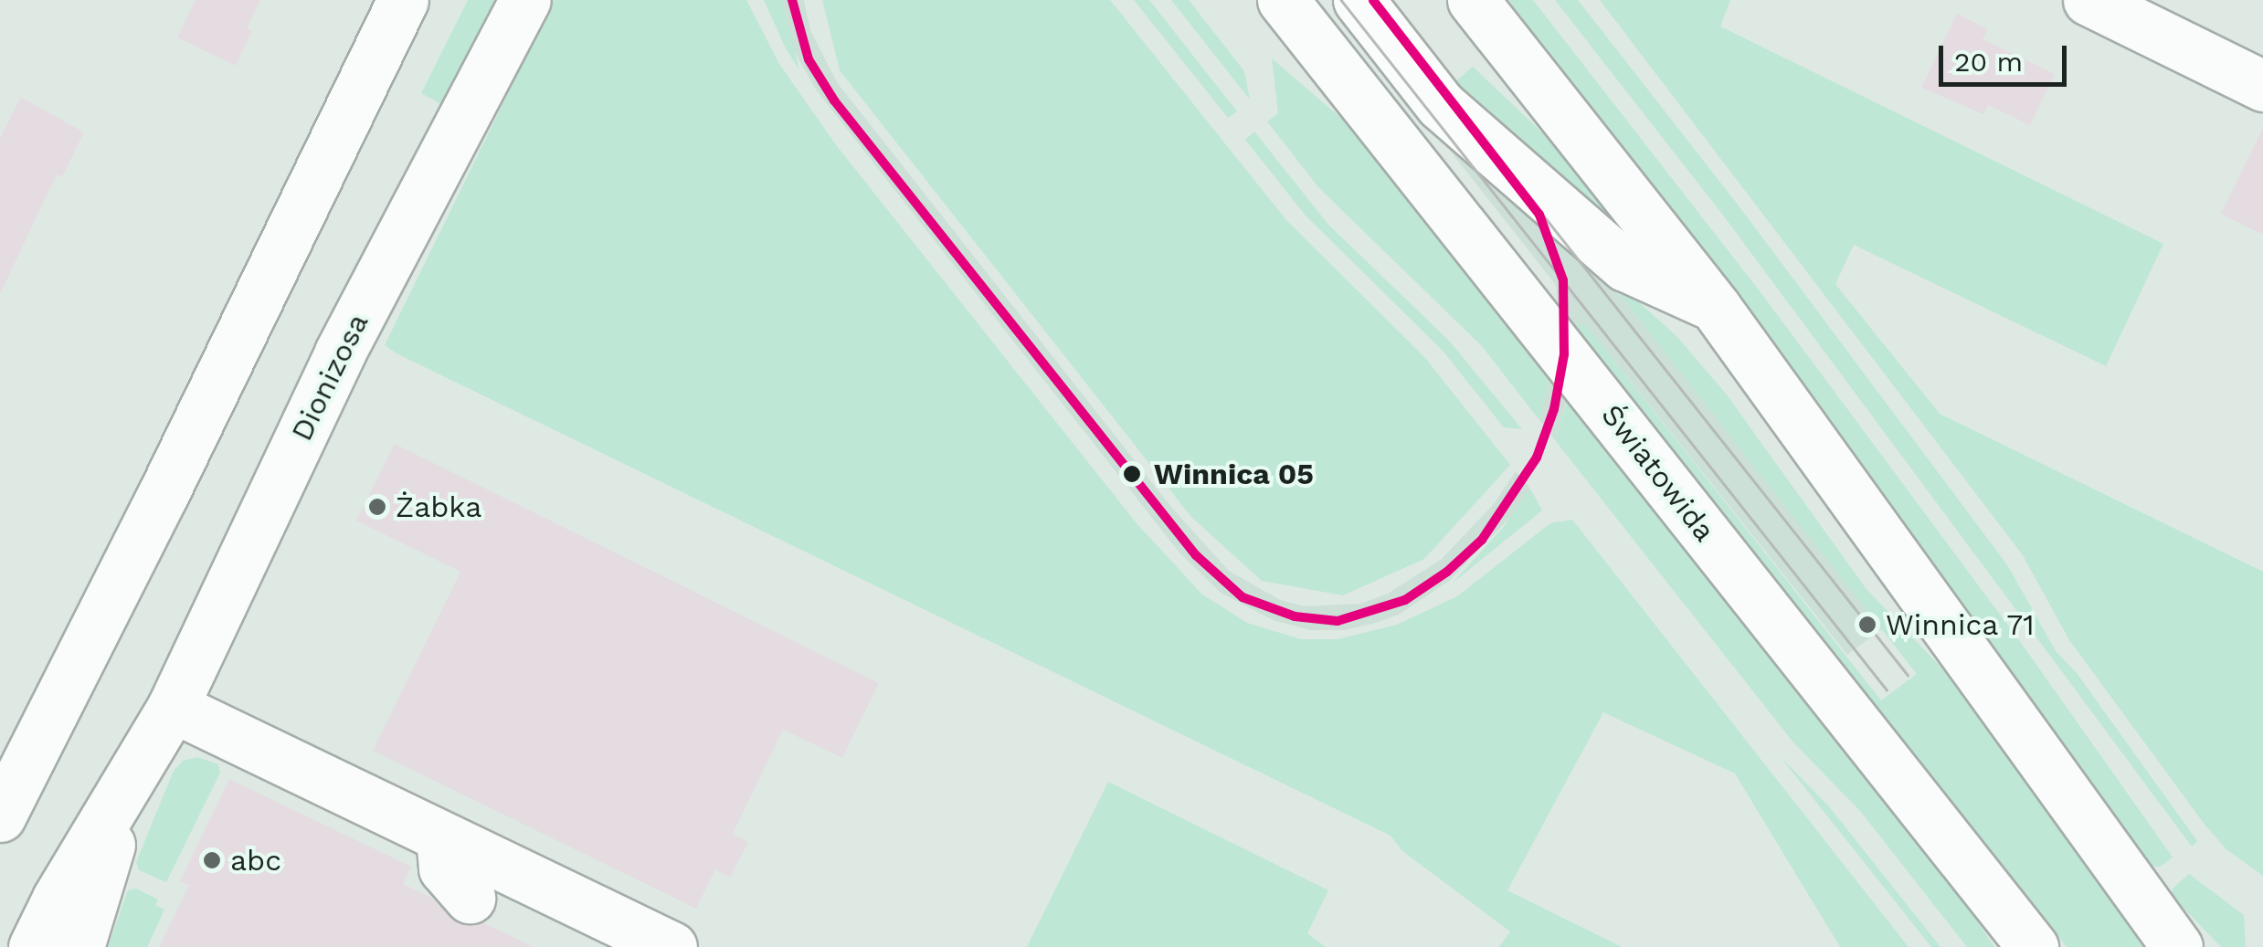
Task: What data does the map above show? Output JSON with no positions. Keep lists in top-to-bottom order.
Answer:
{
  "streets": {
    "street": ["Dionizosa", "Światowida"]
  },
  "places": [
    "Winnica 05",
    "Żabka",
    "Winnica 71",
    "abc"
  ],
  "scale_bar": "20 m"
}
